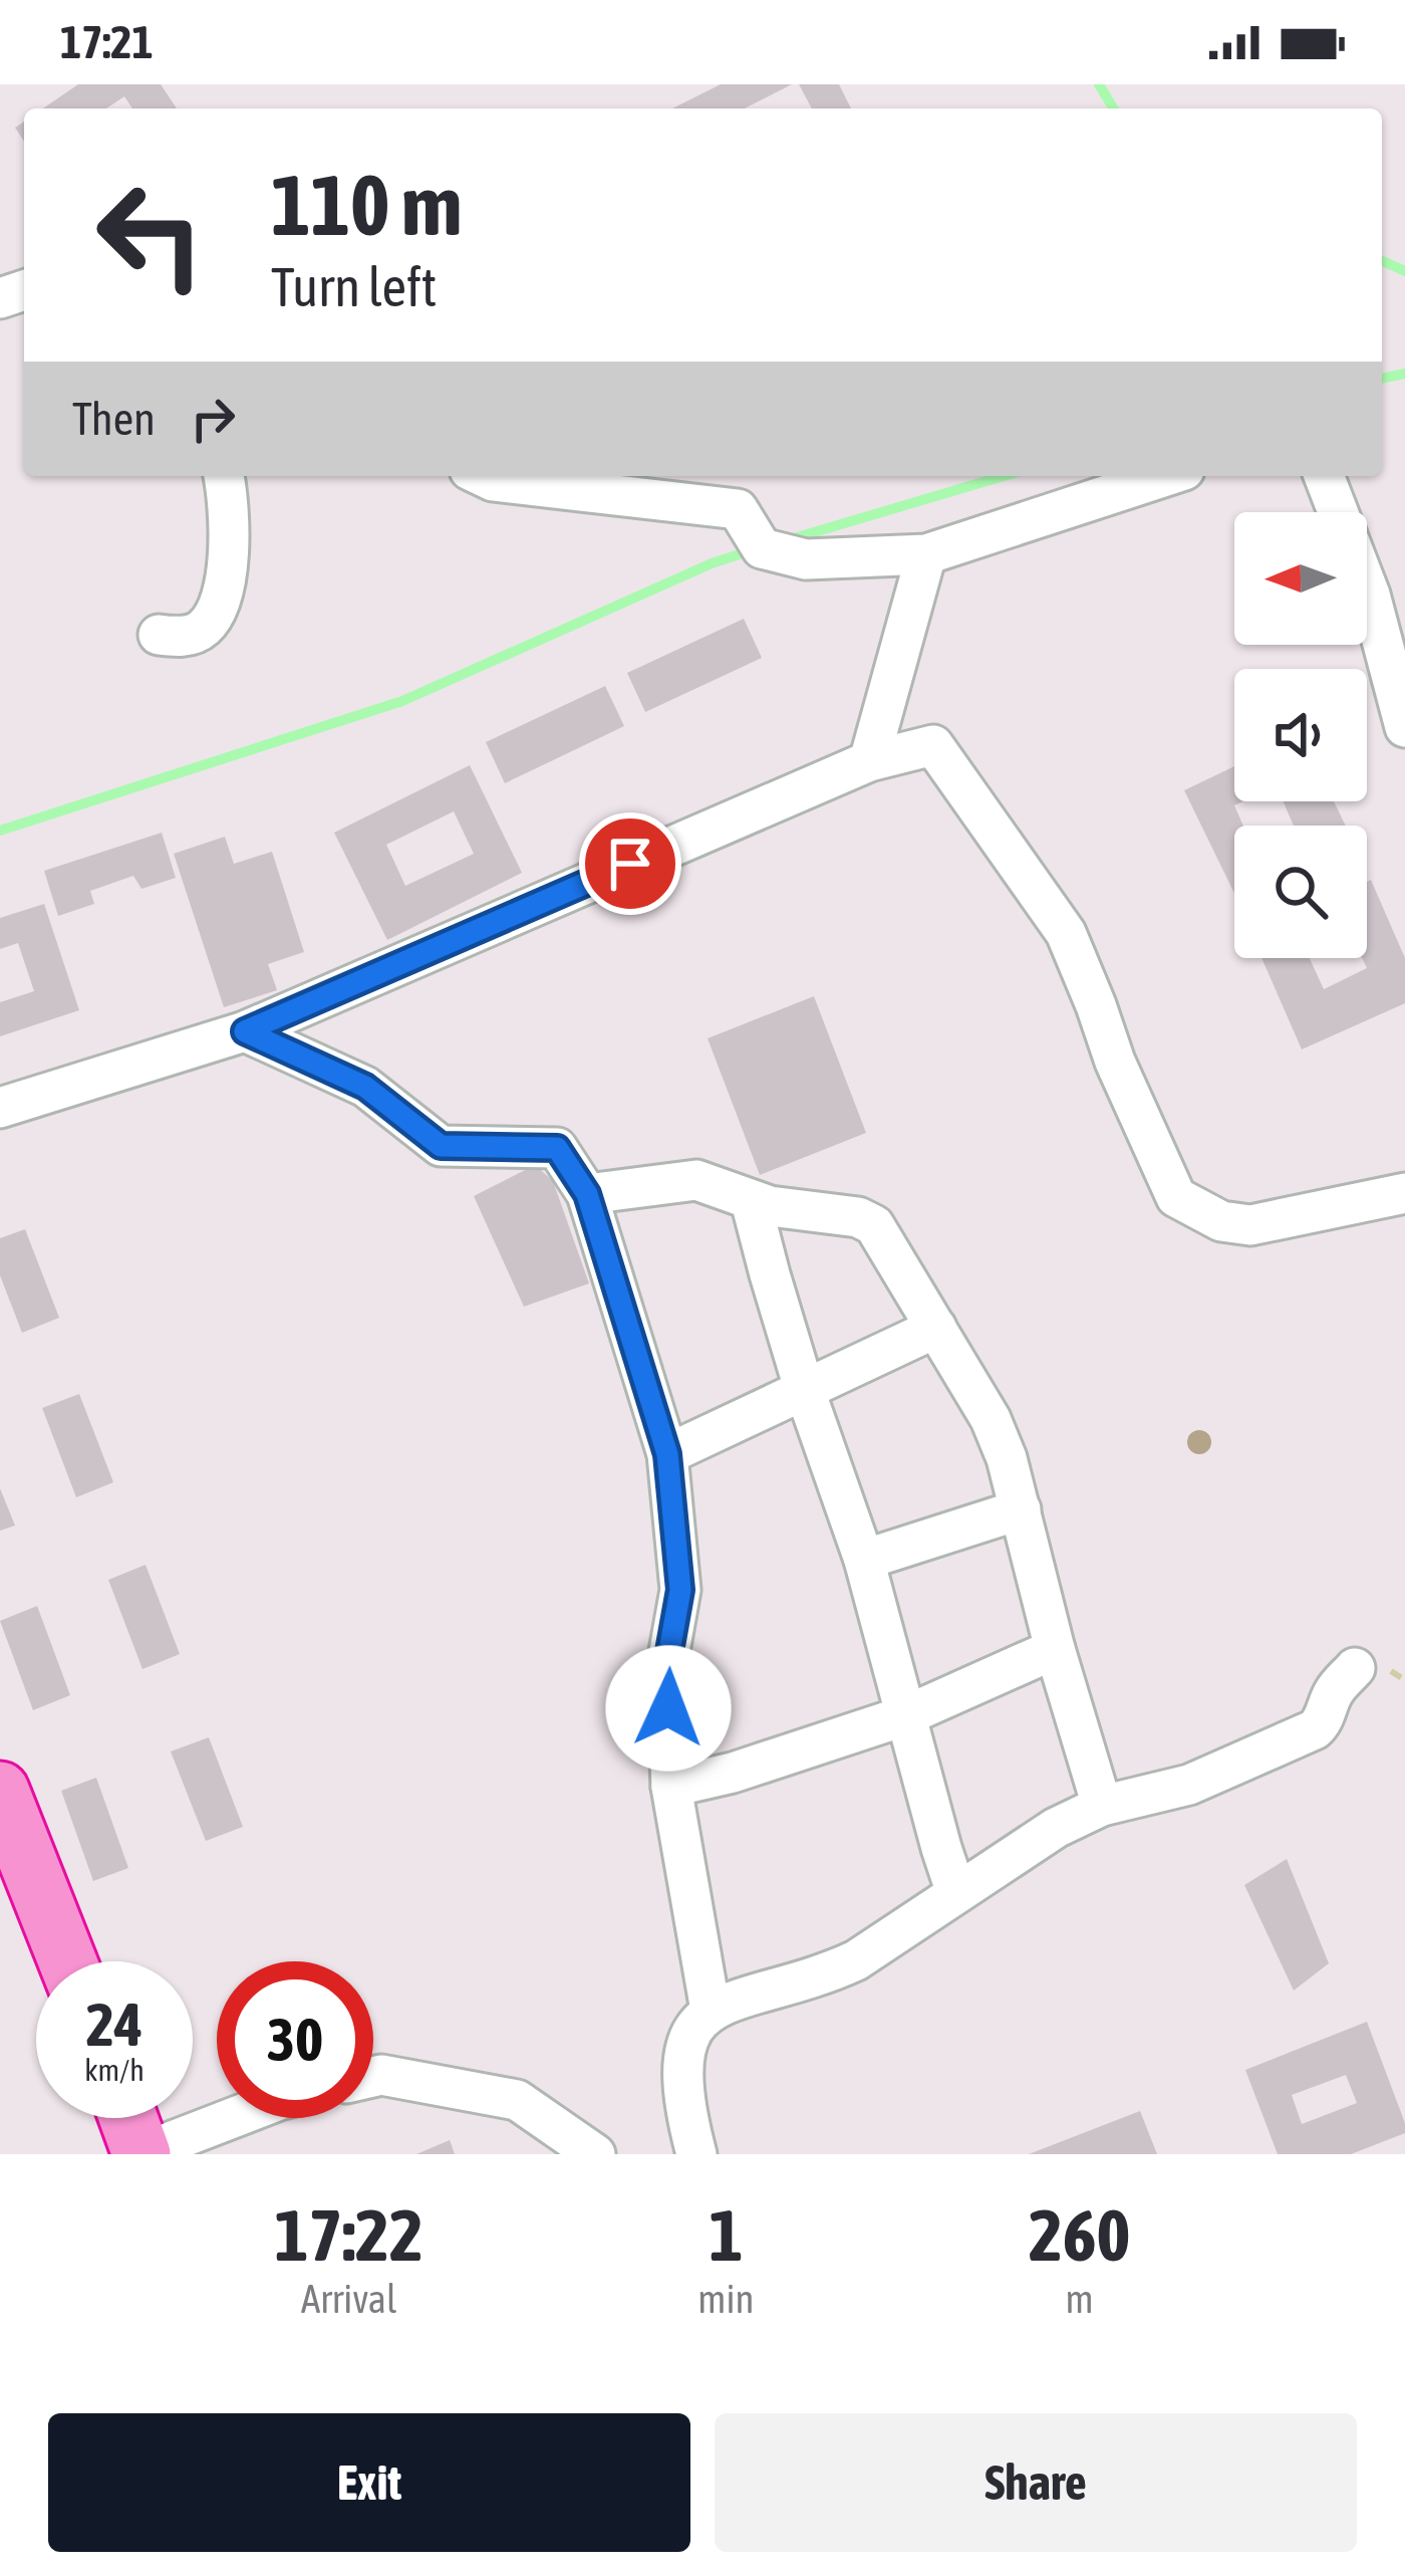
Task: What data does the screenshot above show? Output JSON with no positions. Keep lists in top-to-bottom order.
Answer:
{
  "north": "left",
  "page": {
    "status": "17:21",
    "turn": ["110 m", "Turn left"],
    "then": "Then",
    "speed": "24 km/h",
    "limit": "30",
    "eta": [
      "17:22",
      "Arrival",
      "1",
      "min",
      "260",
      "m"
    ],
    "buttons": ["Exit", "Share"]
  }
}
